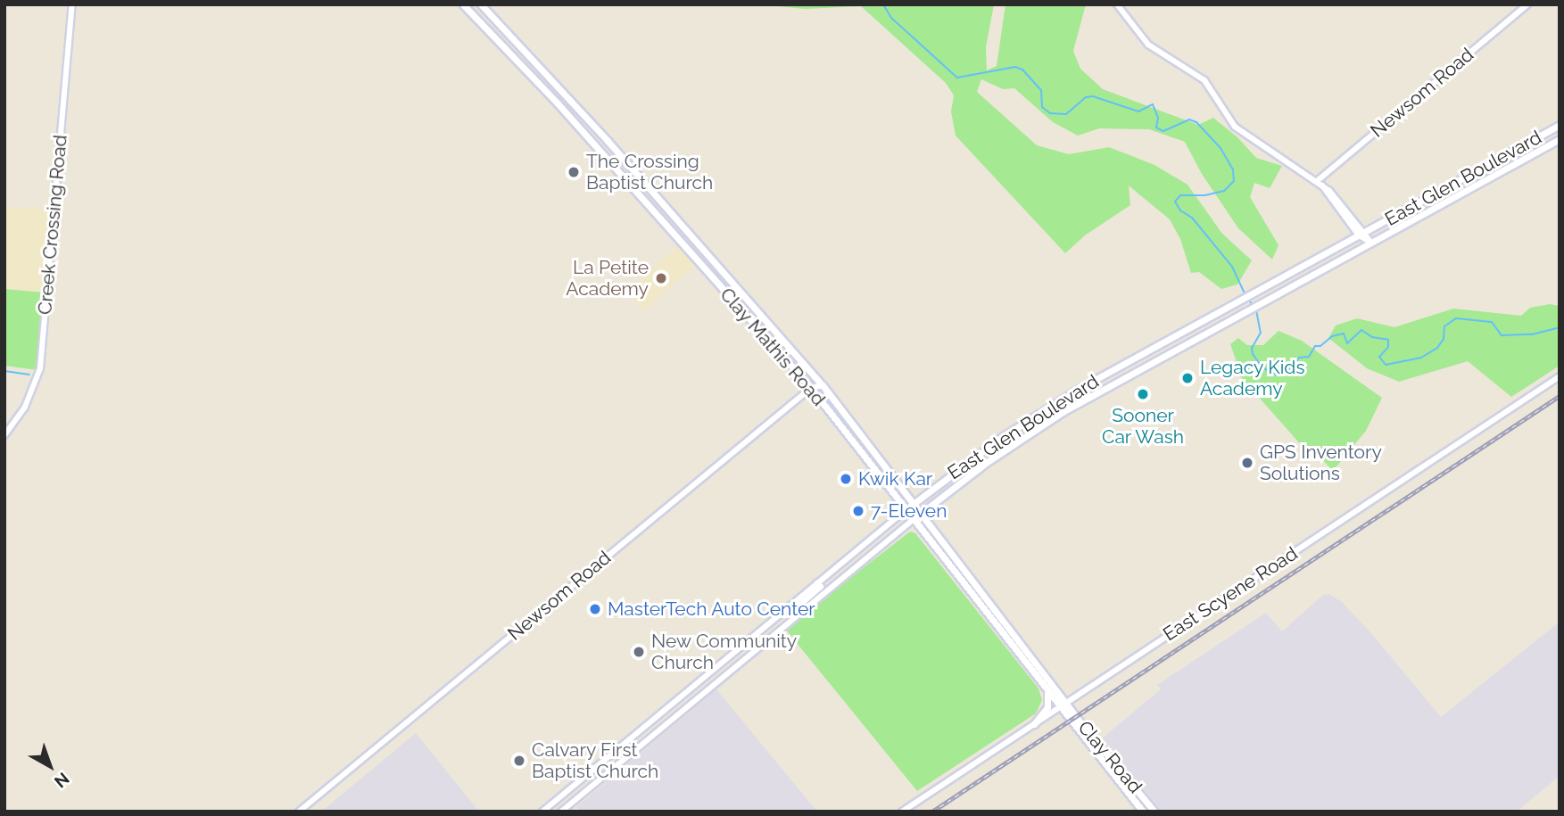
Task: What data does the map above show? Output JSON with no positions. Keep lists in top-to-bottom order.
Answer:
{
  "streets": {
    "main road": ["East Glen Boulevard", "Clay Mathis Road", "Clay Road"],
    "street": ["Newsom Road", "Creek Crossing Road", "East Scyene Road"]
  },
  "crossings": [
    ["Newsom Road", "Clay Mathis Road"],
    ["East Glen Boulevard", "Clay Mathis Road"],
    ["Clay Mathis Road", "East Scyene Road"],
    ["Clay Mathis Road", "Clay Road"],
    ["East Scyene Road", "Clay Road"]
  ],
  "places": [
    "The Crossing Baptist Church",
    "La Petite Academy",
    "Legacy Kids Academy",
    "Sooner Car Wash",
    "GPS Inventory Solutions",
    "Kwik Kar",
    "7-Eleven",
    "MasterTech Auto Center",
    "New Community Church",
    "Calvary First Baptist Church"
  ],
  "north": "bottom right"
}
